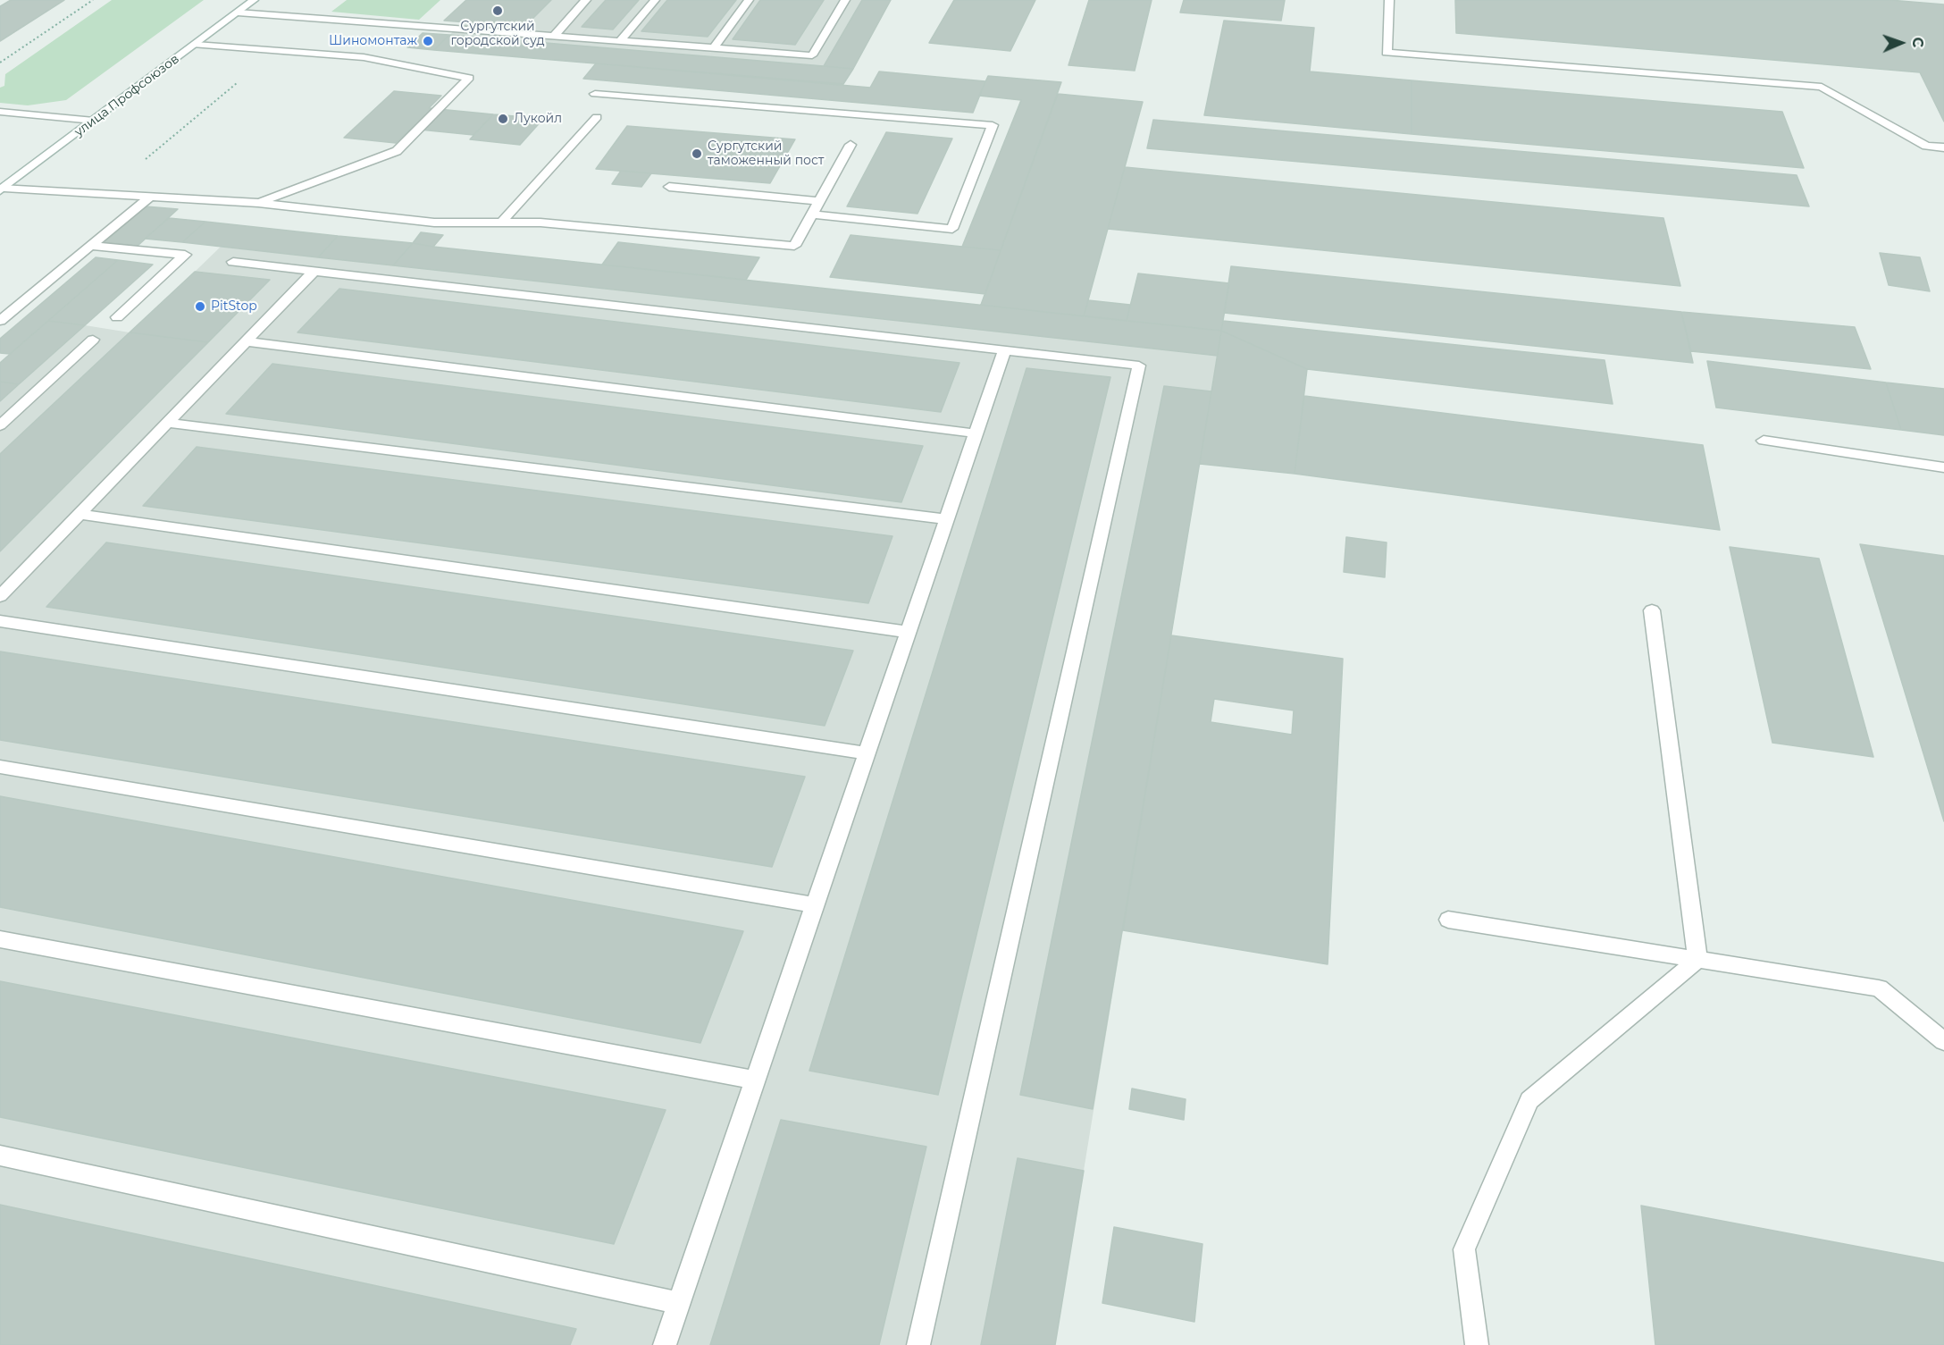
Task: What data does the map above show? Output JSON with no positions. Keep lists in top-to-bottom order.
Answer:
{
  "streets": {
    "main road": ["улица Профсоюзов"]
  },
  "places": [
    "Сургутский городской суд",
    "Шиномонтаж",
    "Лукойл",
    "Сургутский таможенный пост",
    "PitStop"
  ],
  "north": "right"
}
